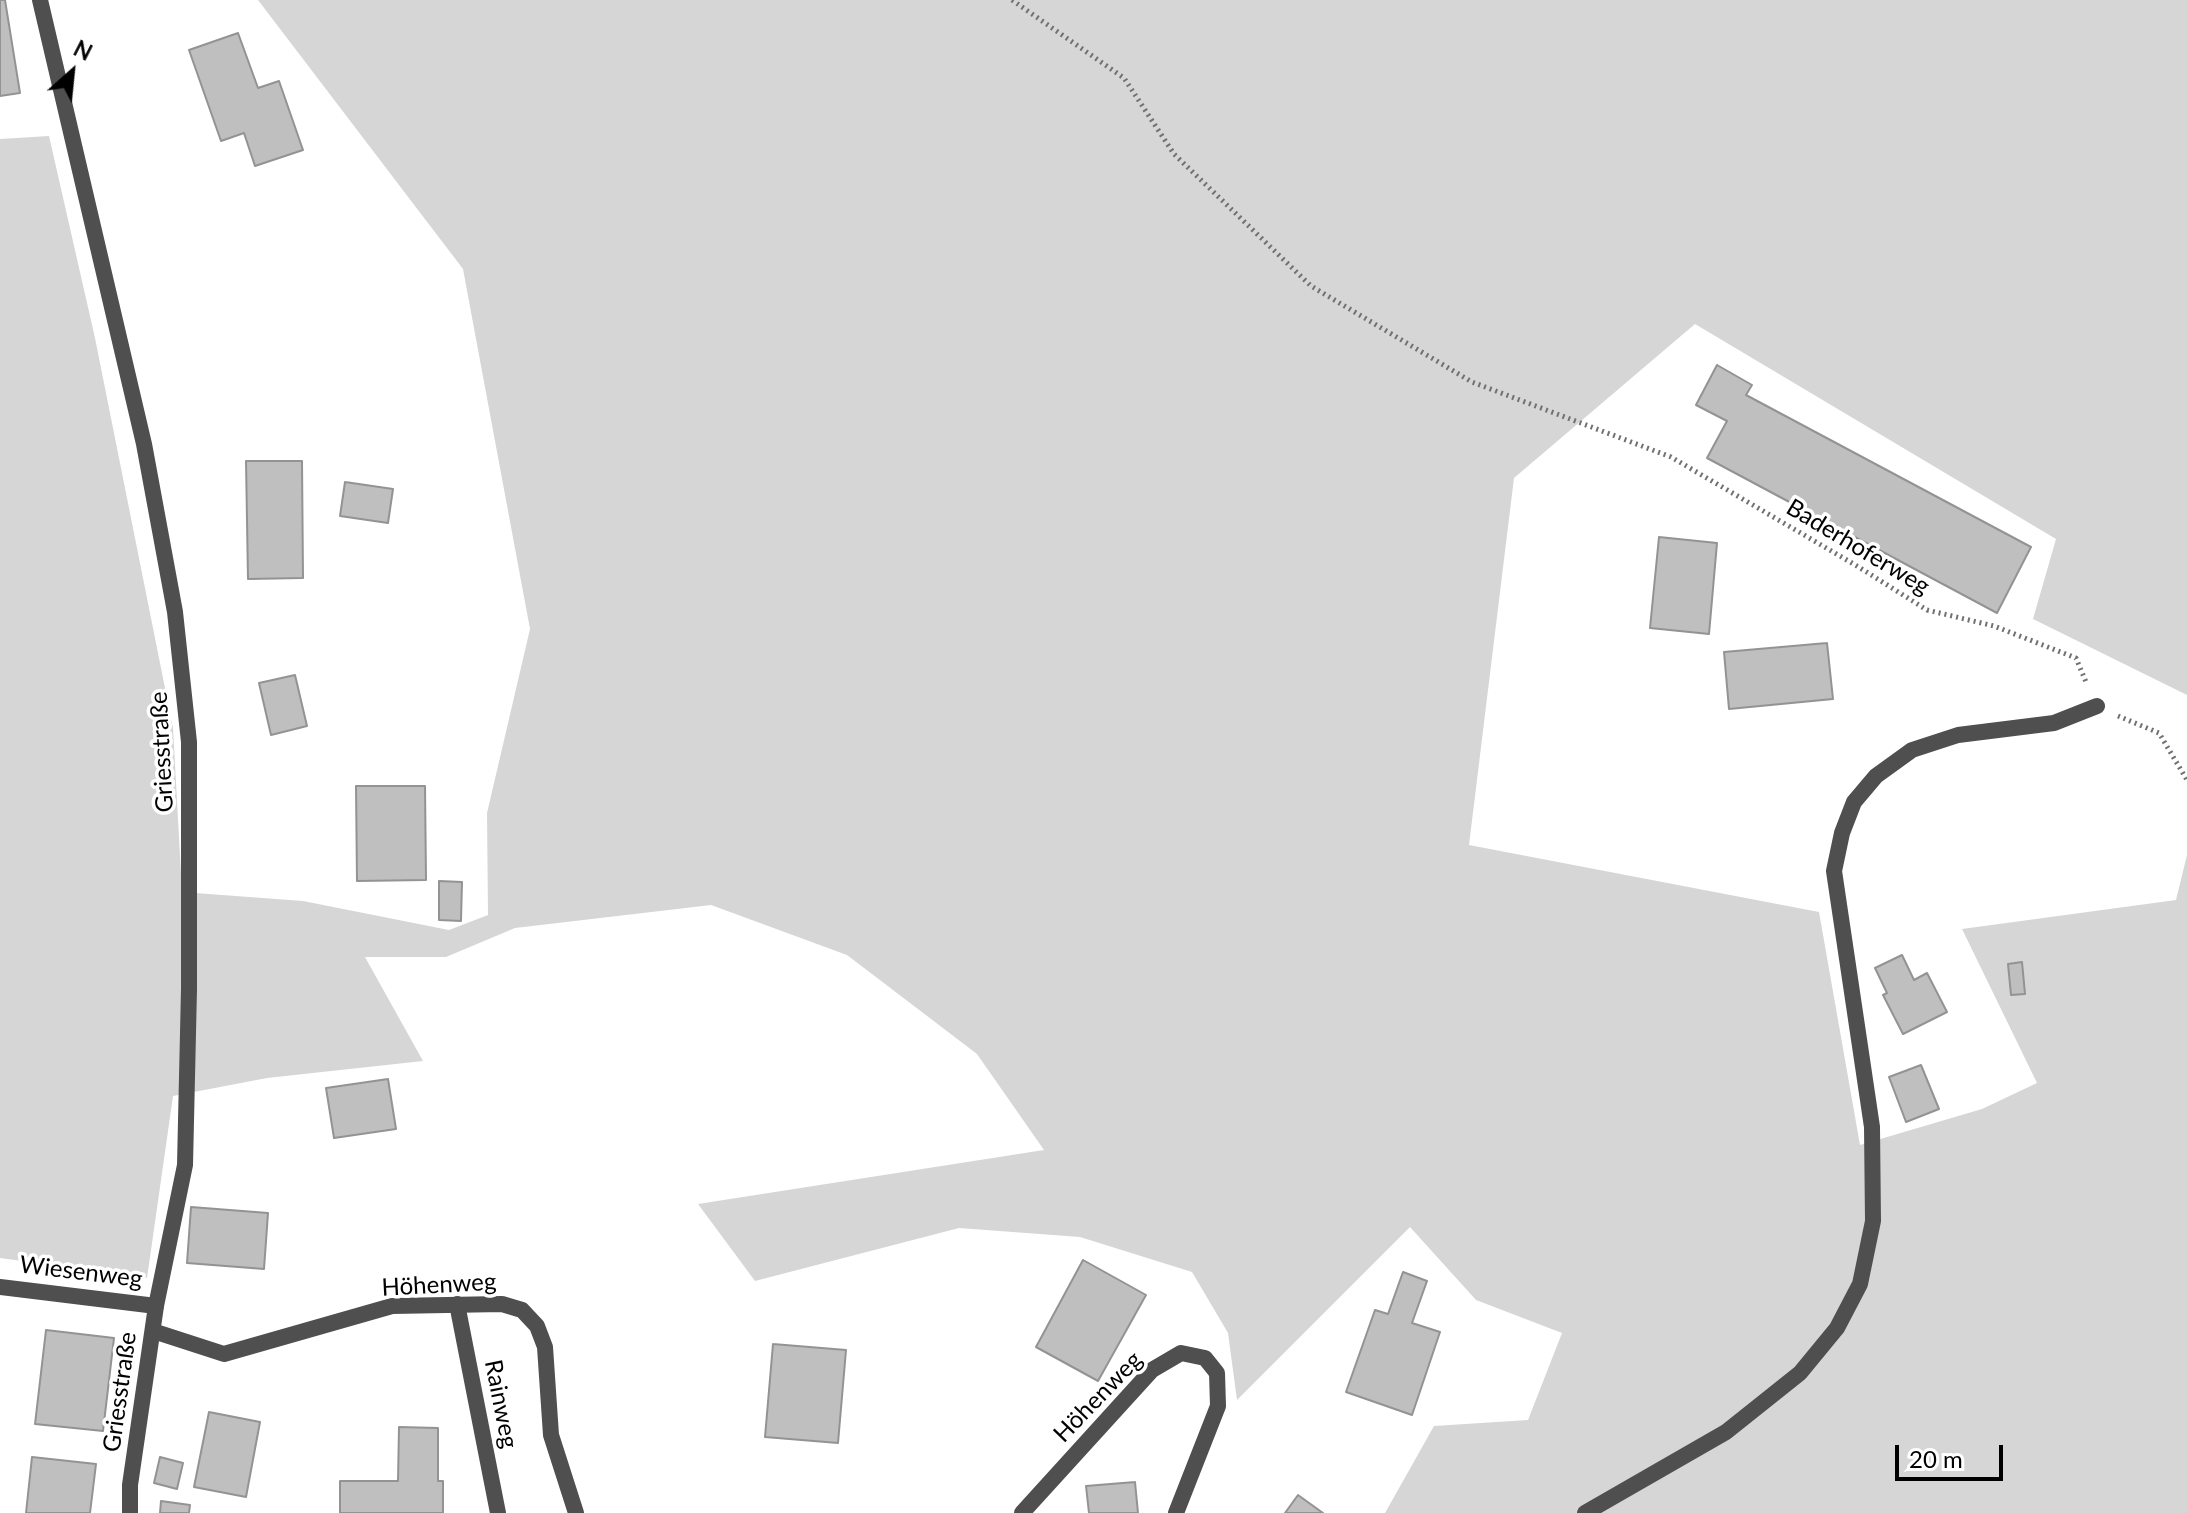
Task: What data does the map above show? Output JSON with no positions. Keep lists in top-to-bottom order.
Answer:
{
  "streets": {
    "street": [
      "Griesstraße",
      "Wiesenweg",
      "Höhenweg",
      "Rainweg"
    ],
    "path": ["Baderhoferweg"]
  },
  "crossings": [
    ["Griesstraße", "Wiesenweg"],
    ["Griesstraße", "Höhenweg"],
    ["Höhenweg", "Rainweg"]
  ],
  "scale_bar": "20 m",
  "north": "top right"
}
